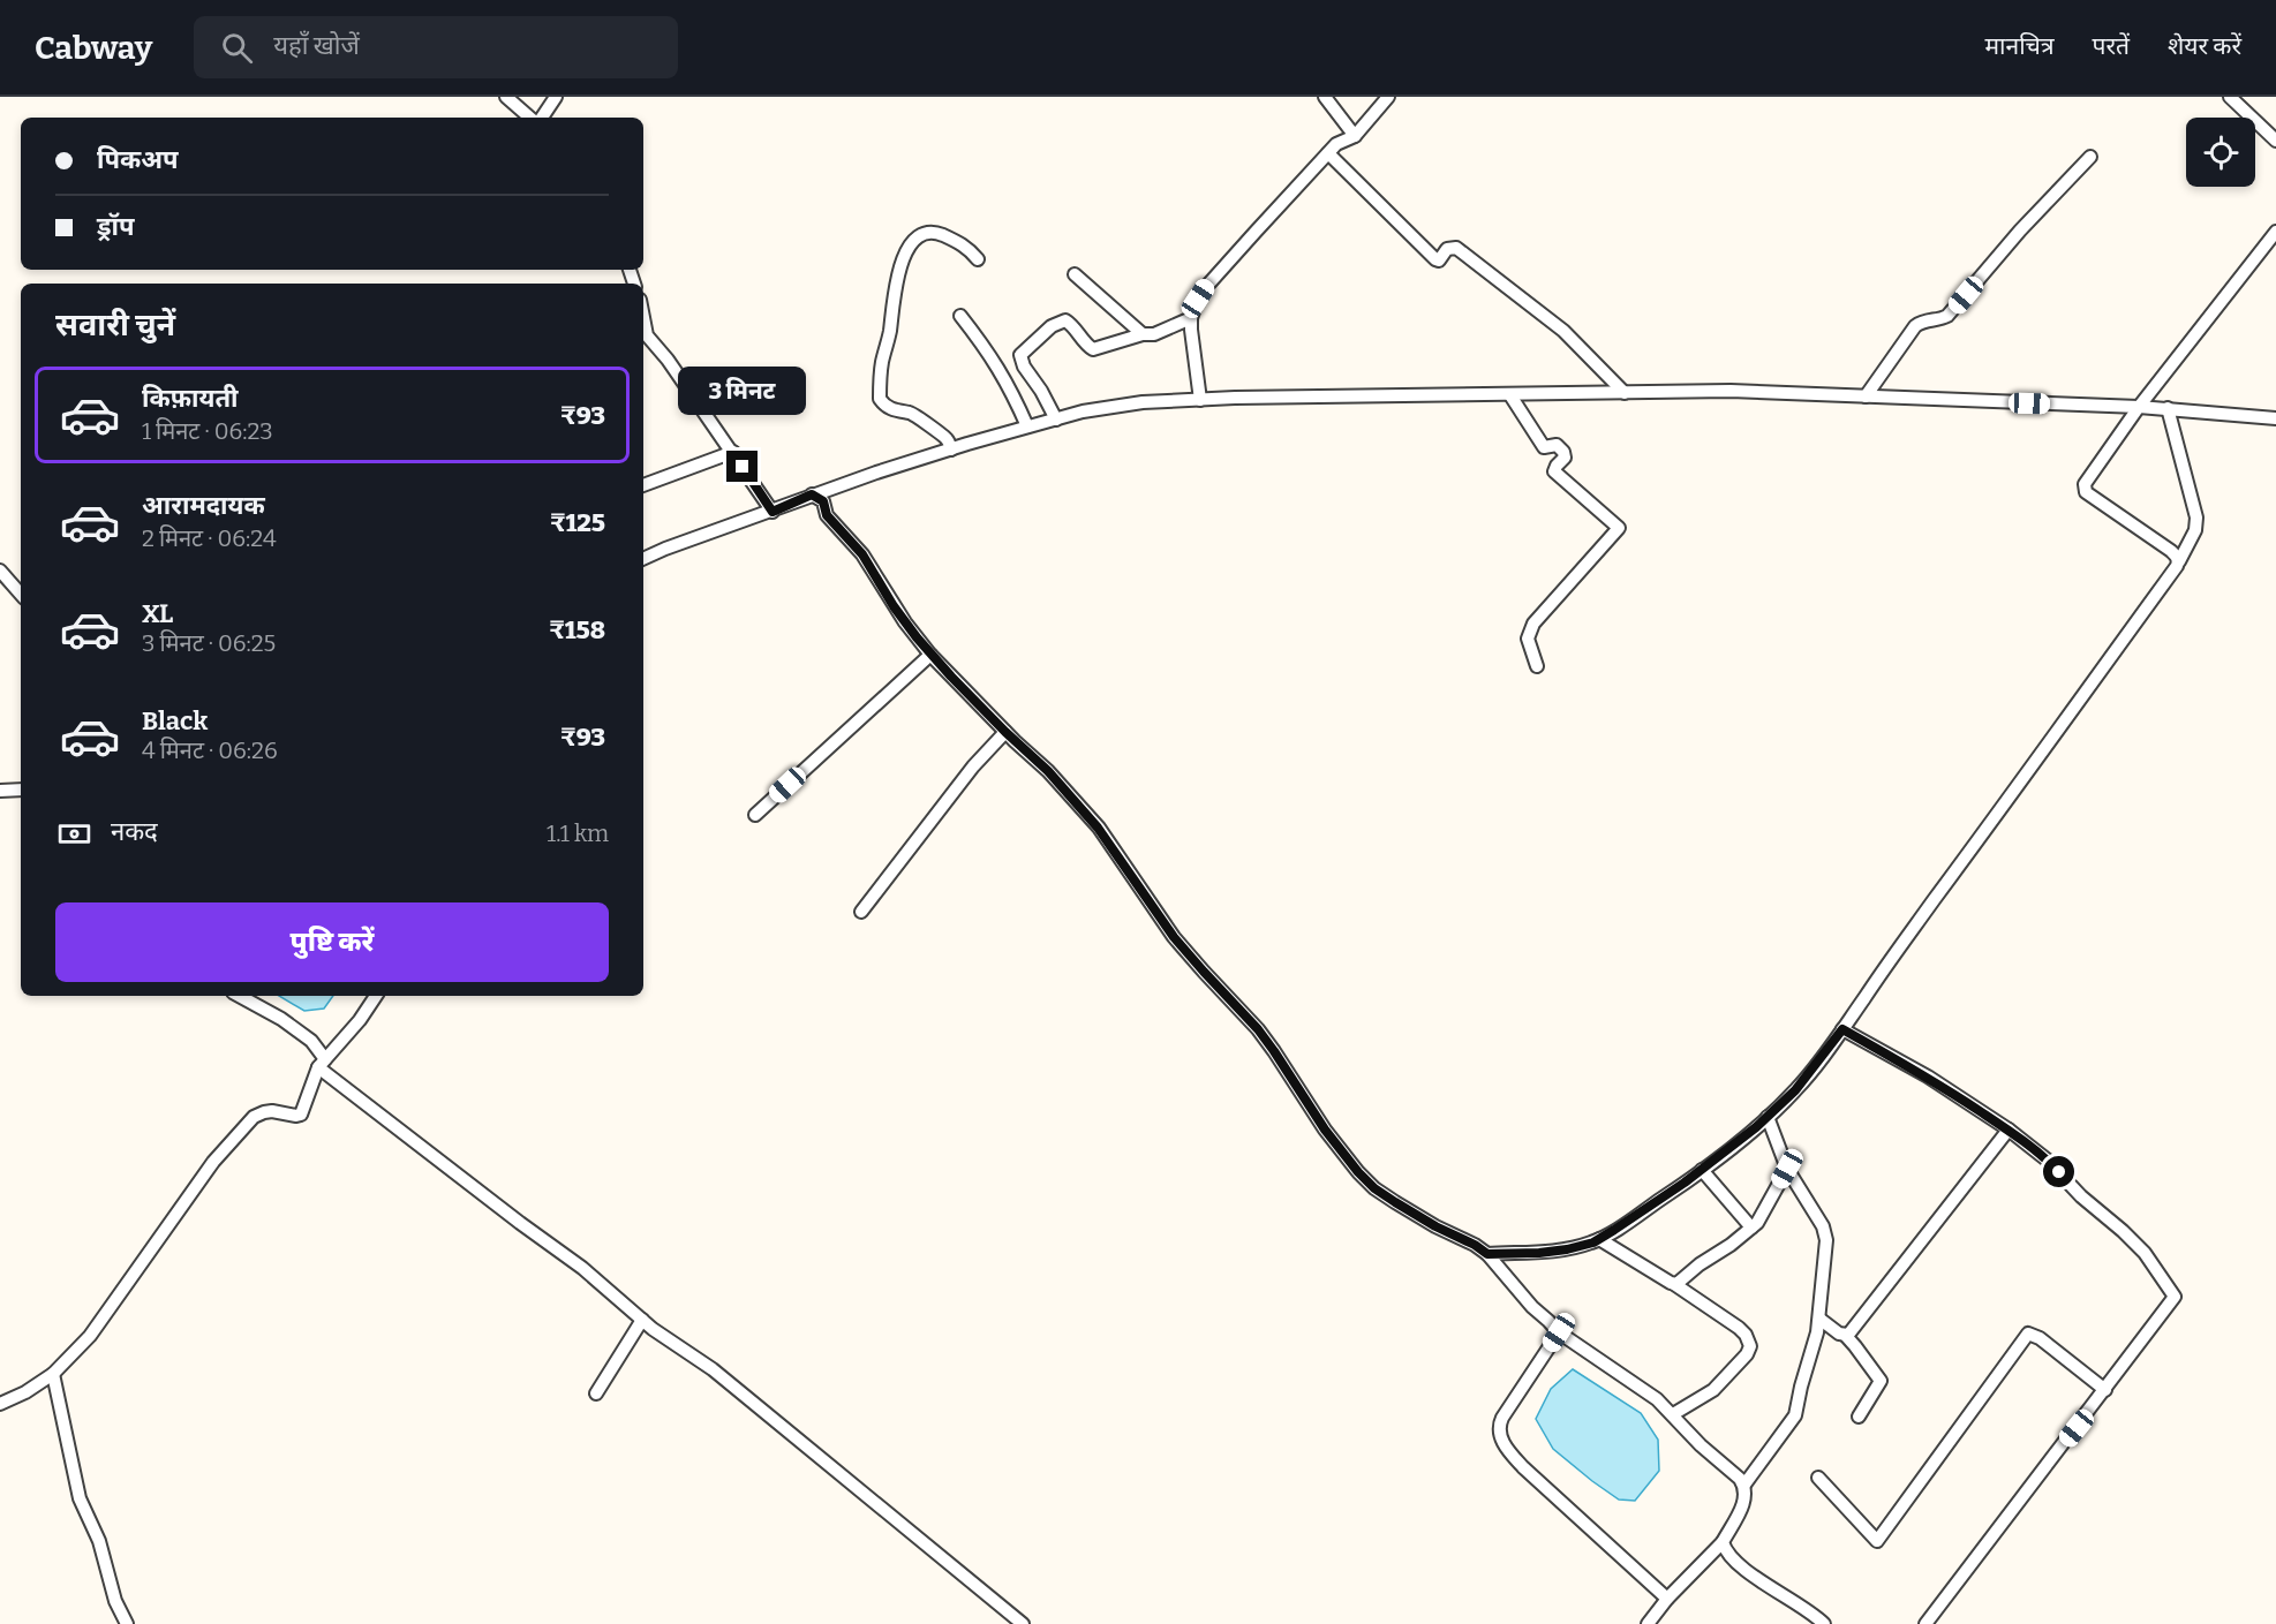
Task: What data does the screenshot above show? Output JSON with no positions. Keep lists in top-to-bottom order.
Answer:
{
  "page": {
    "header": "Cabway",
    "search": "यहाँ खोजें",
    "nav": ["मानचित्र", "परतें", "शेयर करें"],
    "banner": ["पिकअप", "ड्रॉप"],
    "heading": "सवारी चुनें",
    "bubble": "3 मिनट",
    "list": [
      {
        "name": "किफ़ायती",
        "note": "1 मिनट · 06:23",
        "value": "₹93"
      },
      {
        "name": "आरामदायक",
        "note": "2 मिनट · 06:24",
        "value": "₹125"
      },
      {
        "name": "XL",
        "note": "3 मिनट · 06:25",
        "value": "₹158"
      },
      {
        "name": "Black",
        "note": "4 मिनट · 06:26",
        "value": "₹93"
      }
    ],
    "pay": ["नकद", "1.1 km"],
    "buttons": "पुष्टि करें"
  }
}
